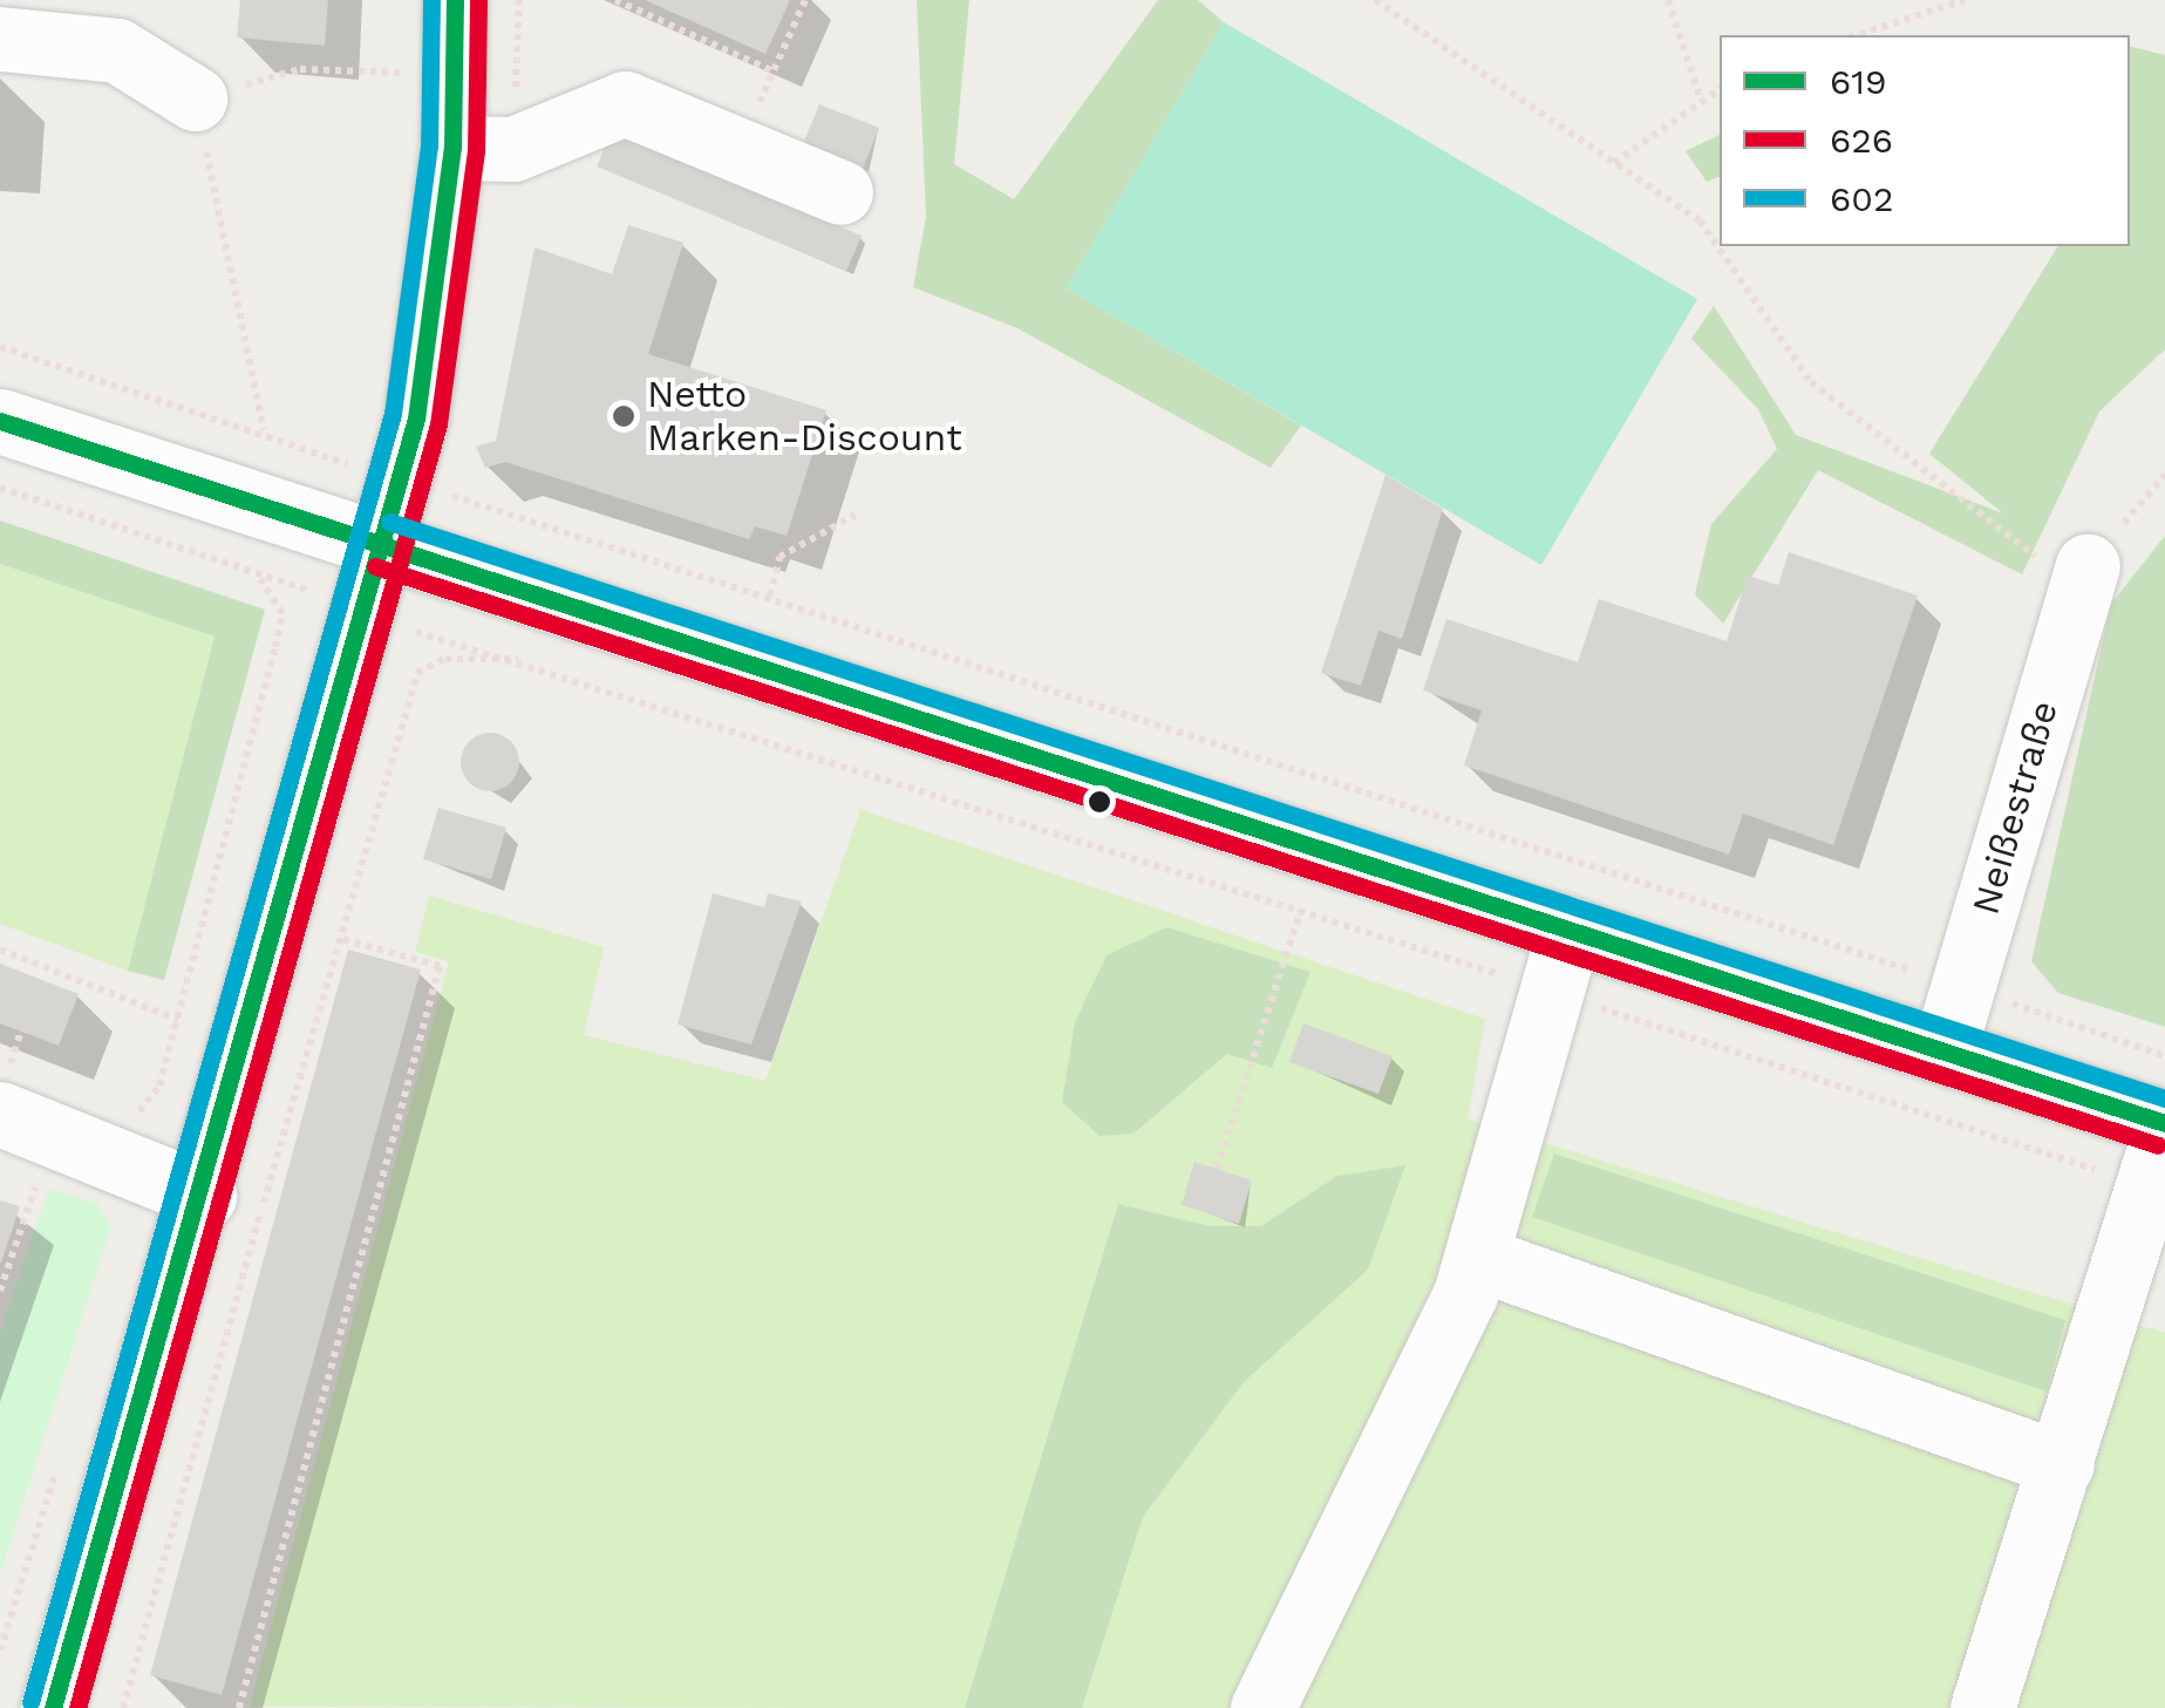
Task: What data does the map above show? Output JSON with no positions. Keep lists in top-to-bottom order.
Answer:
{
  "streets": {
    "street": ["Neißestraße"]
  },
  "places": ["Netto Marken-Discount"],
  "lines": ["transit line 619", "transit line 626", "transit line 602"],
  "legend": ["619", "626", "602"]
}
